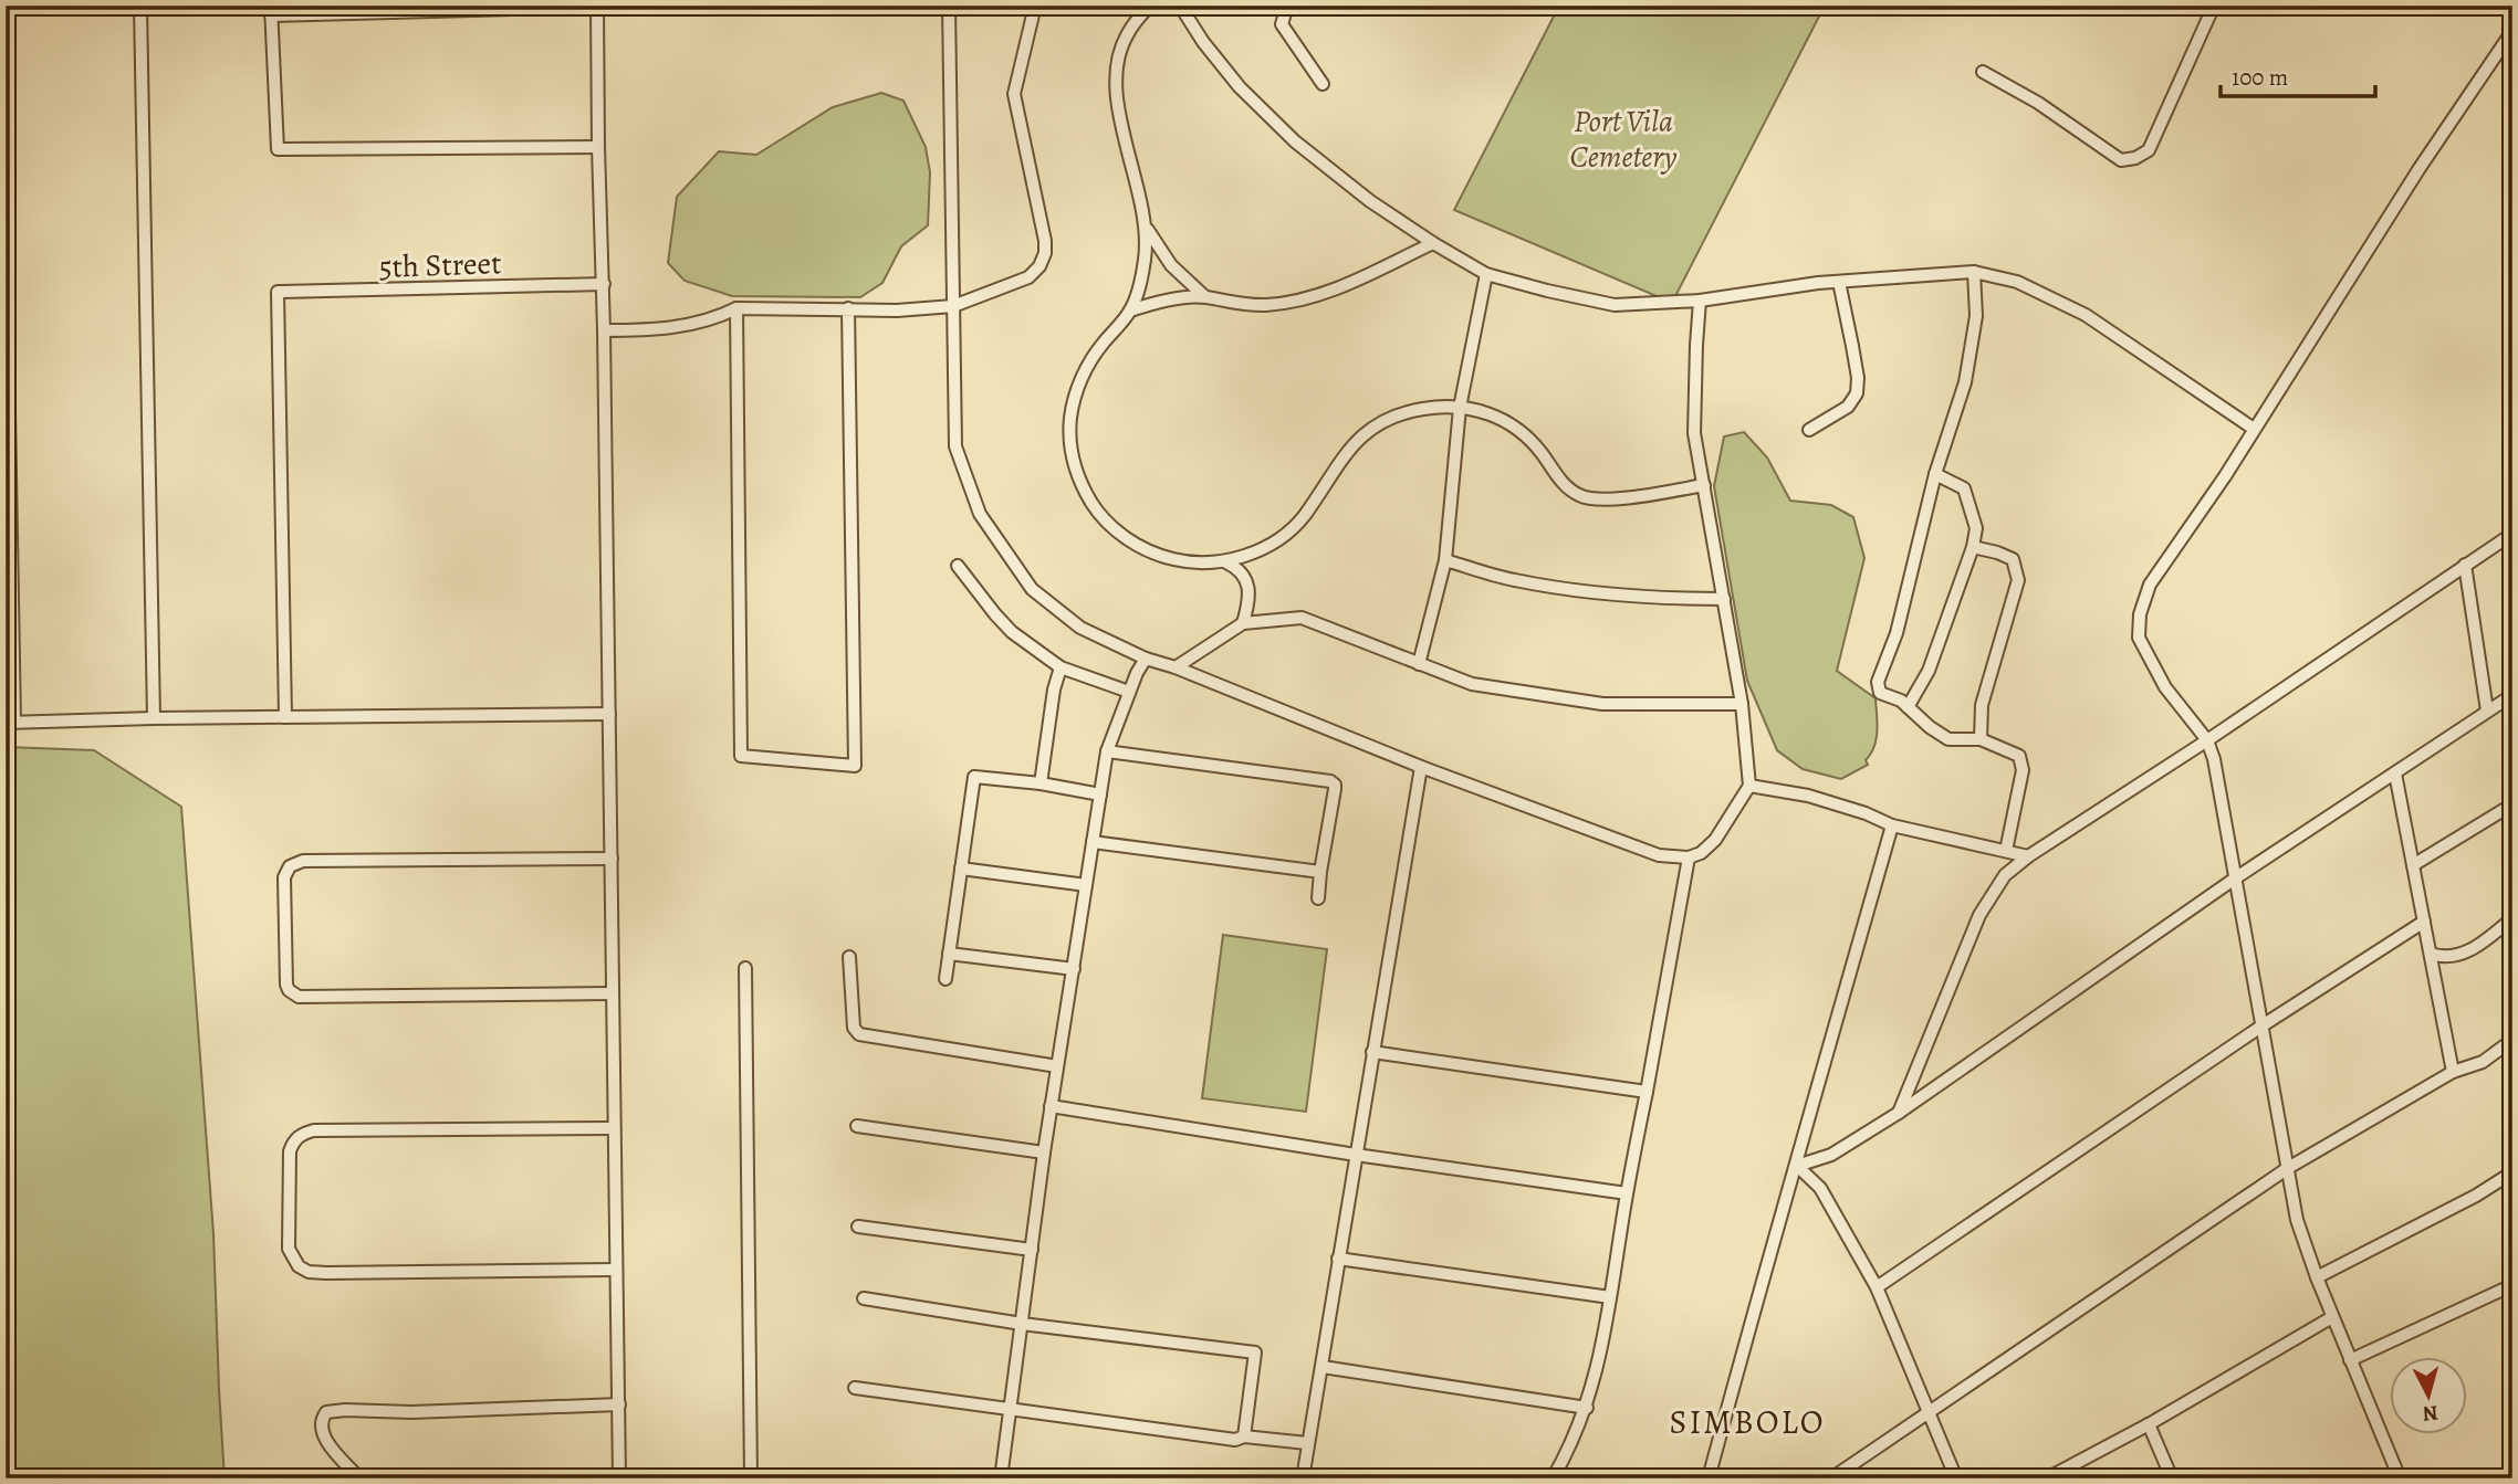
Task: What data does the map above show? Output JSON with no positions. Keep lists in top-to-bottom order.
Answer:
{
  "streets": {
    "street": ["5th Street"]
  },
  "districts": ["SIMBOLO"],
  "parks": ["Port Vila Cemetery"],
  "scale_bar": "100 m",
  "north": "bottom"
}
